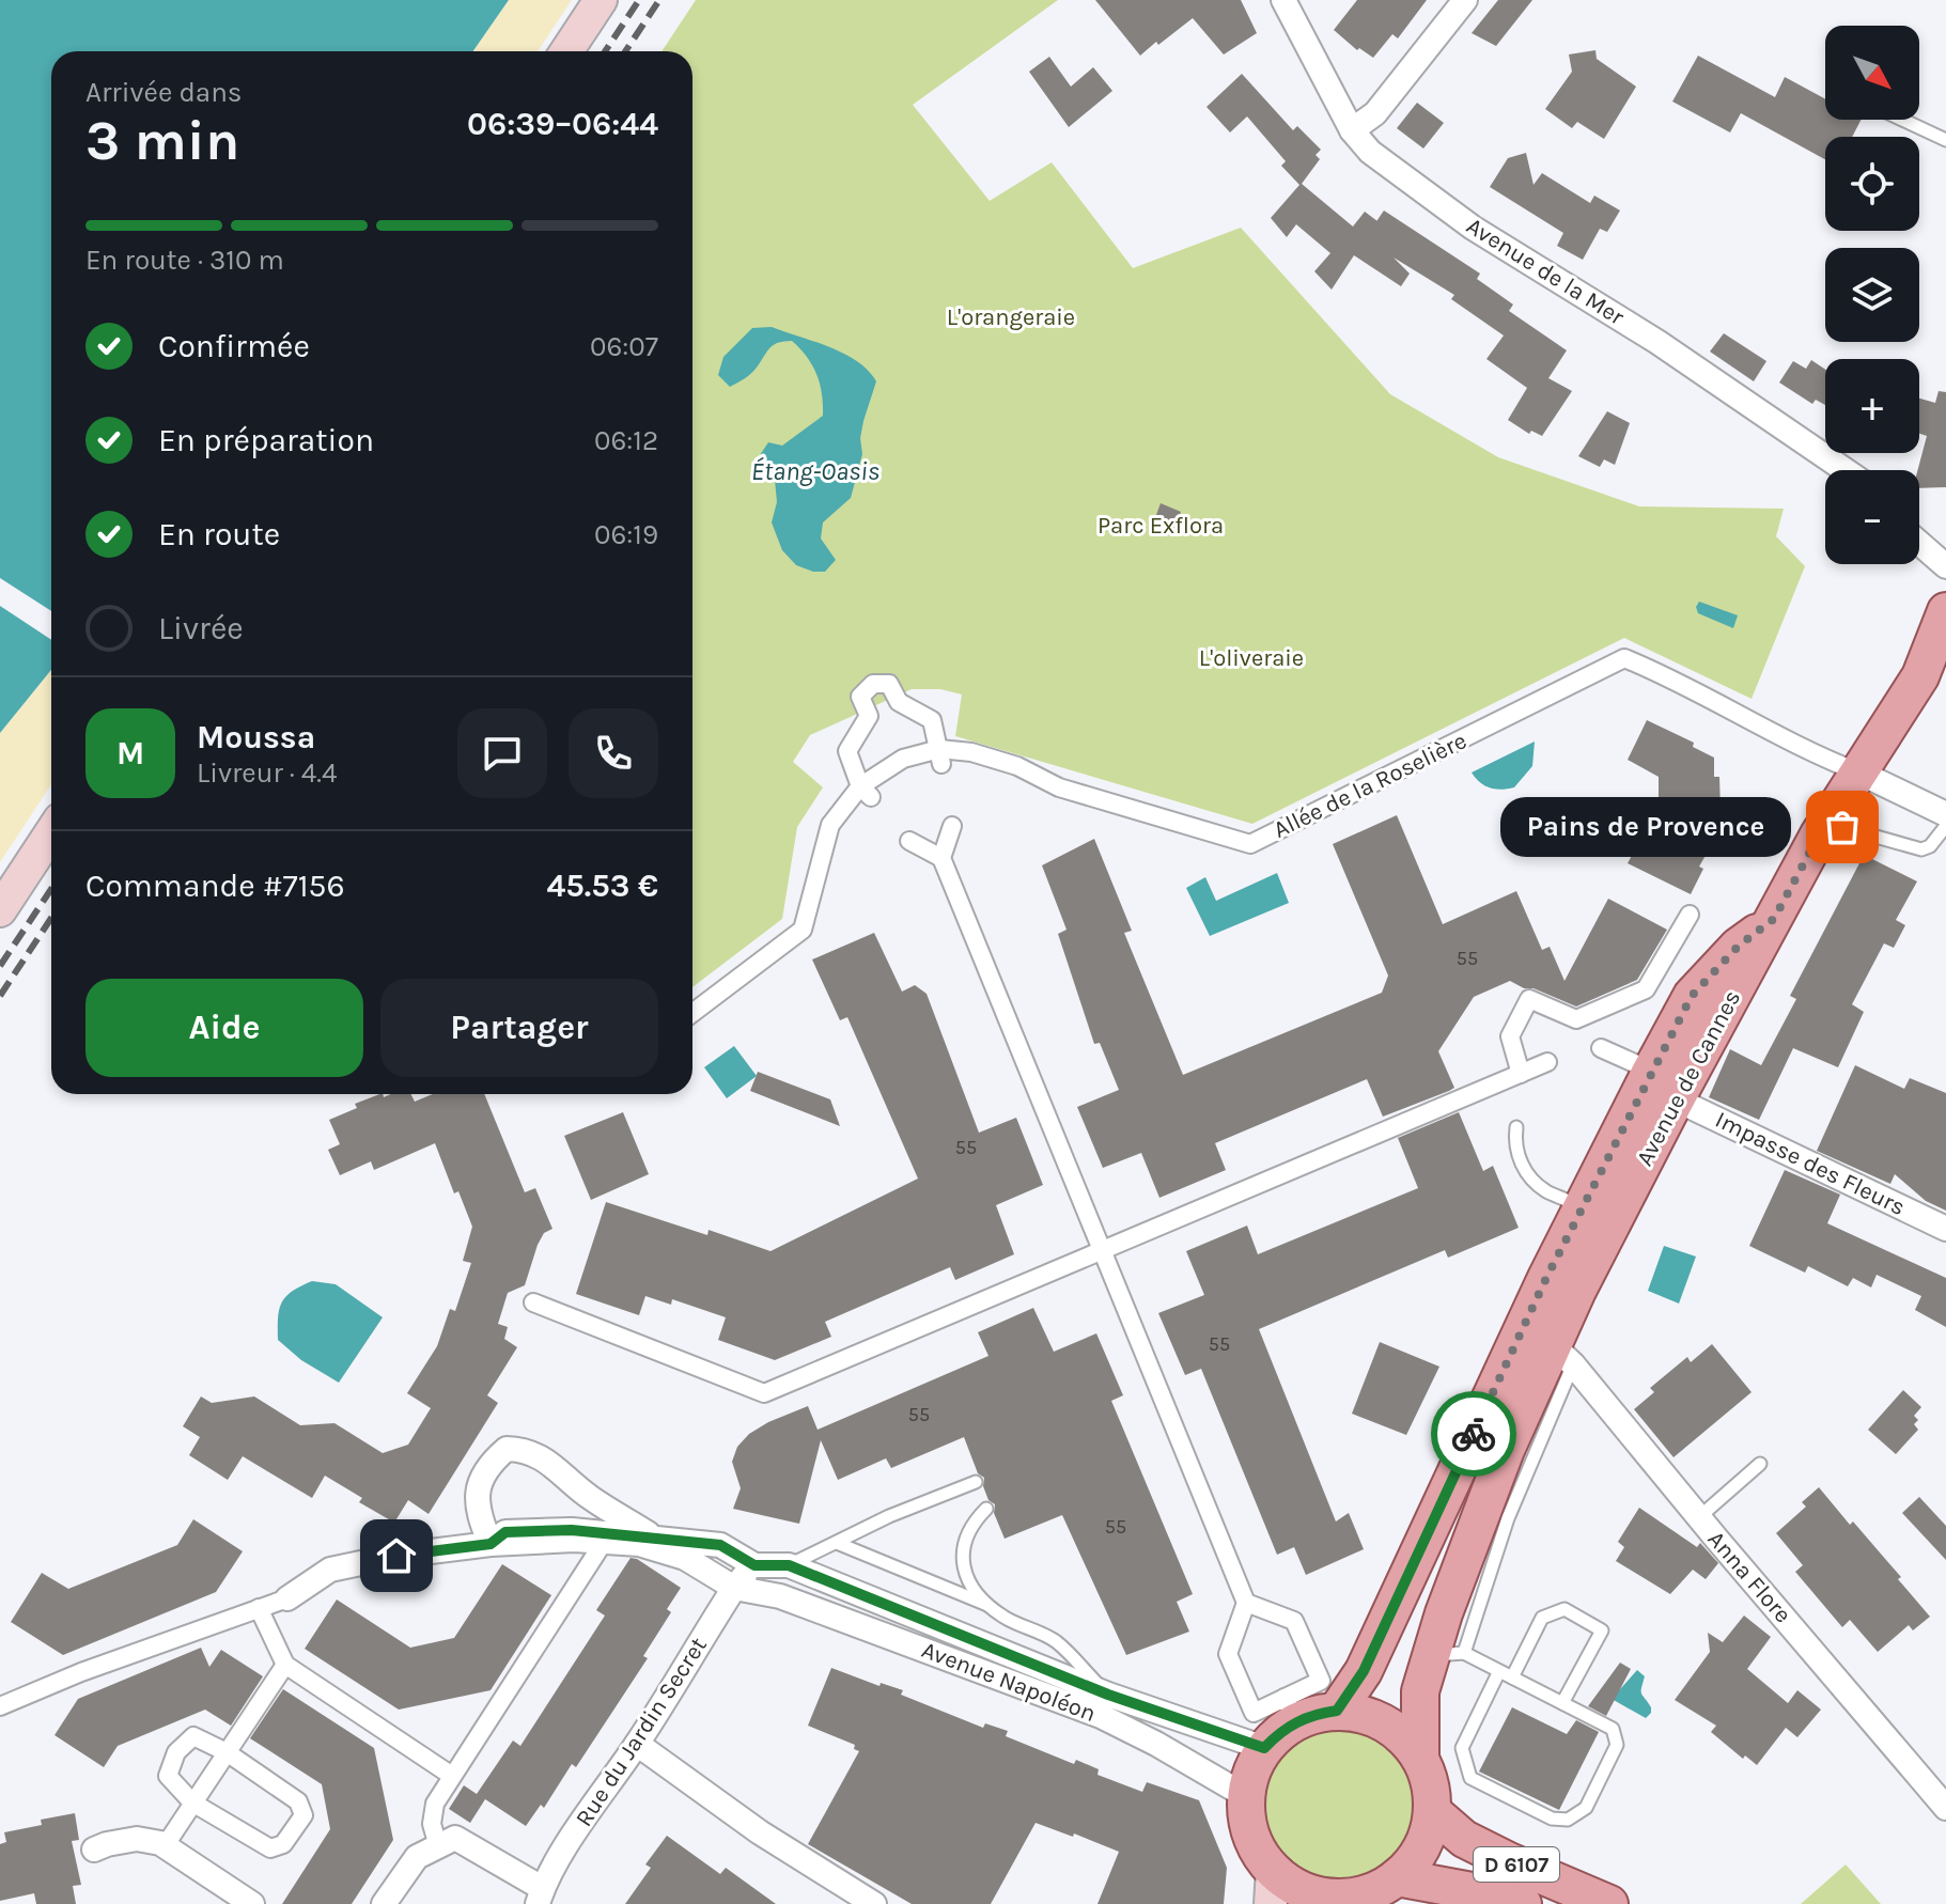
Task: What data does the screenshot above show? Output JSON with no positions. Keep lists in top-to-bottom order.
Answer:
{
  "streets": {
    "main road": ["Avenue de Cannes", "D 6107"],
    "street": [
      "Avenue de la Mer",
      "Allée de la Roselière",
      "Impasse des Fleurs",
      "Anna Flore",
      "Avenue Napoléon",
      "Rue du Jardin Secret"
    ]
  },
  "crossings": [
    ["Avenue de Cannes", "Impasse des Fleurs"],
    ["Avenue de Cannes", "Anna Flore"],
    ["Avenue de Cannes", "Avenue Napoléon"],
    ["Avenue de Cannes", "D 6107"],
    ["Avenue Napoléon", "Rue du Jardin Secret"],
    ["Avenue Napoléon", "D 6107"]
  ],
  "water": ["Étang-Oasis"],
  "parks": ["L'orangeraie", "Parc Exflora", "L'oliveraie"],
  "places": ["Pains de Provence"],
  "house_numbers": [
    "55",
    "55",
    "55",
    "55",
    "55"
  ],
  "north": "bottom right",
  "page": {
    "map_buttons": ["+", "−"],
    "heading": ["3 min", "Arrivée dans", "06:39–06:44"],
    "panel": [
      "Moussa",
      "Livreur · 4.4",
      "Commande #7156",
      "45.53 €"
    ],
    "bar": "En route · 310 m",
    "list": [
      ["Confirmée", "06:07"],
      ["En préparation", "06:12"],
      ["En route", "06:19"],
      "Livrée"
    ],
    "round": "M",
    "bubble": "Pains de Provence",
    "buttons": ["Aide", "Partager"]
  }
}
